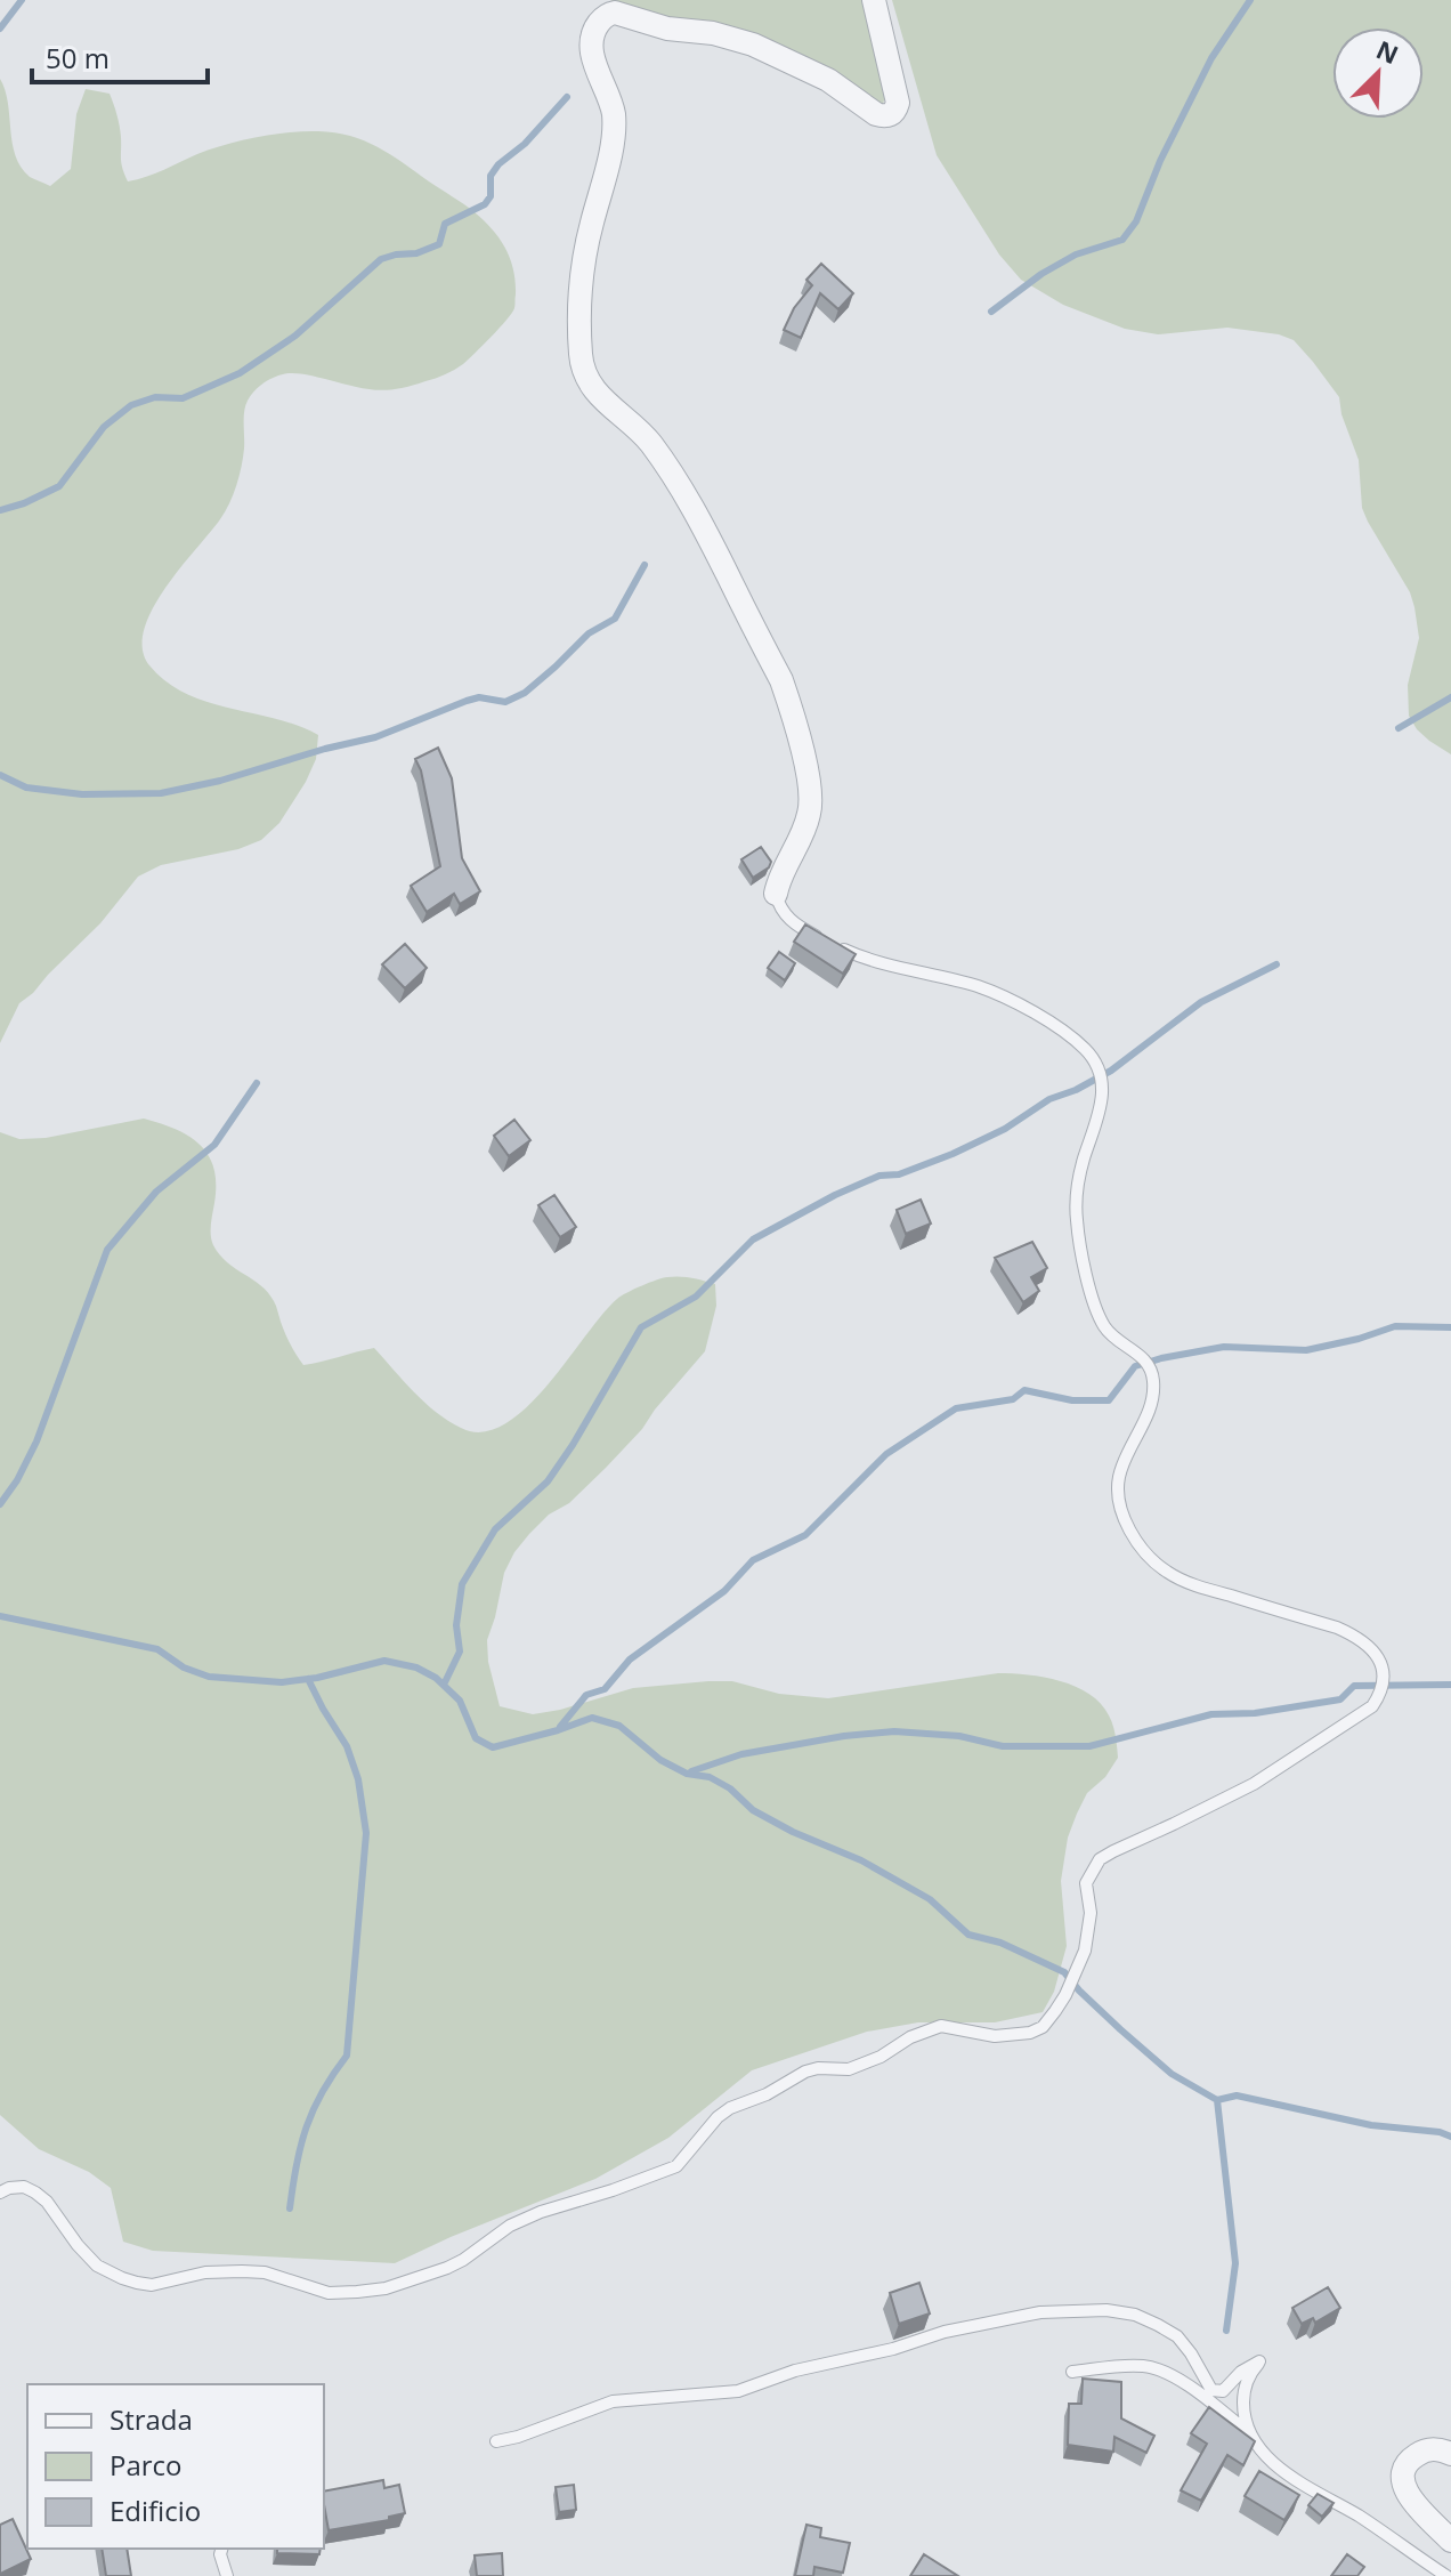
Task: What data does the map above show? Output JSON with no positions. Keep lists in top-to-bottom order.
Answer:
{
  "legend": ["Strada", "Parco", "Edificio"],
  "scale_bar": "50 m",
  "north": "top right"
}
